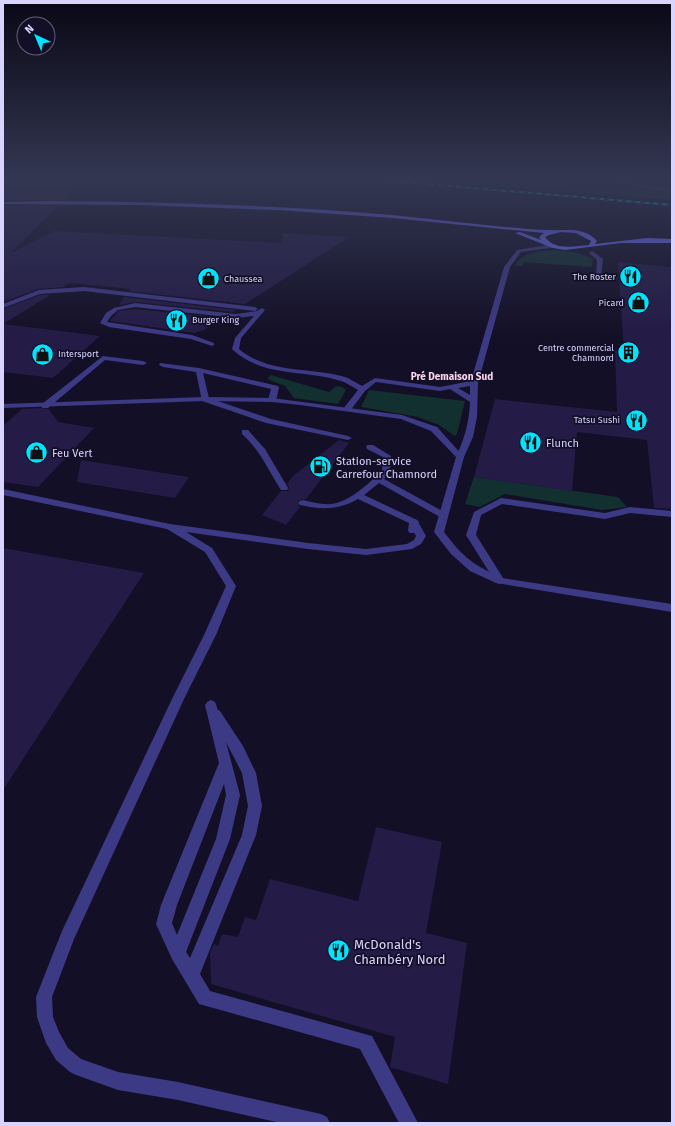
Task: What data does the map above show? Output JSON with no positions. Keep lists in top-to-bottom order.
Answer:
{
  "districts": ["Pré Demaison Sud"],
  "places": {
    "restaurant": [
      "The Roster",
      "Burger King",
      "Tatsu Sushi",
      "Flunch",
      "McDonald's Chambéry Nord"
    ],
    "shop": [
      "Chaussea",
      "Picard",
      "Intersport",
      "Feu Vert"
    ],
    "building": ["Centre commercial Chamnord"],
    "fuel station": ["Station-service Carrefour Chamnord"]
  },
  "north": "top left"
}
